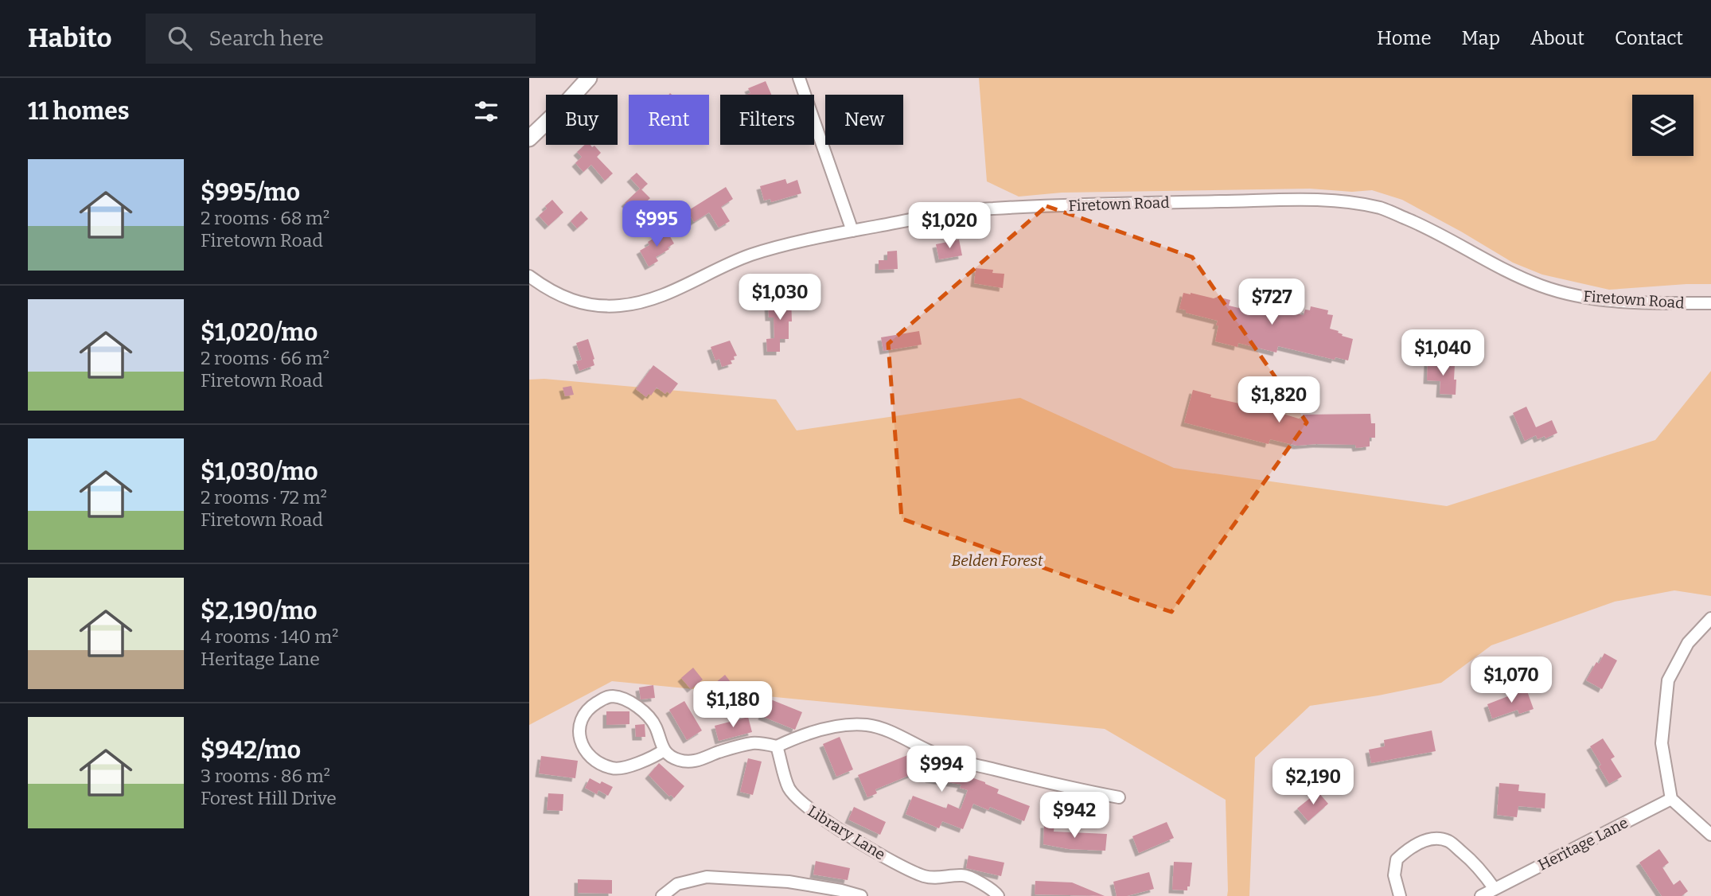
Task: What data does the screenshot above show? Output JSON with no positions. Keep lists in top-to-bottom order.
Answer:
{
  "streets": {
    "street": ["Firetown Road", "Library Lane", "Heritage Lane"]
  },
  "parks": ["Belden Forest"],
  "page": {
    "header": "Habito",
    "search": "Search here",
    "nav": [
      "Home",
      "Map",
      "About",
      "Contact"
    ],
    "heading": "11 homes",
    "chip": [
      "Buy",
      "Rent",
      "Filters",
      "New"
    ],
    "list": [
      {
        "name": "$995/mo",
        "note": "2 rooms · 68 m² · Firetown Road"
      },
      {
        "name": "$1,020/mo",
        "note": "2 rooms · 66 m² · Firetown Road"
      },
      {
        "name": "$1,030/mo",
        "note": "2 rooms · 72 m² · Firetown Road"
      },
      {
        "name": "$2,190/mo",
        "note": "4 rooms · 140 m² · Heritage Lane"
      },
      {
        "name": "$942/mo",
        "note": "3 rooms · 86 m² · Forest Hill Drive"
      }
    ],
    "price": [
      "$995",
      "$1,020",
      "$1,030",
      "$727",
      "$1,040",
      "$1,820",
      "$1,070",
      "$1,180",
      "$994",
      "$2,190",
      "$942"
    ]
  }
}
